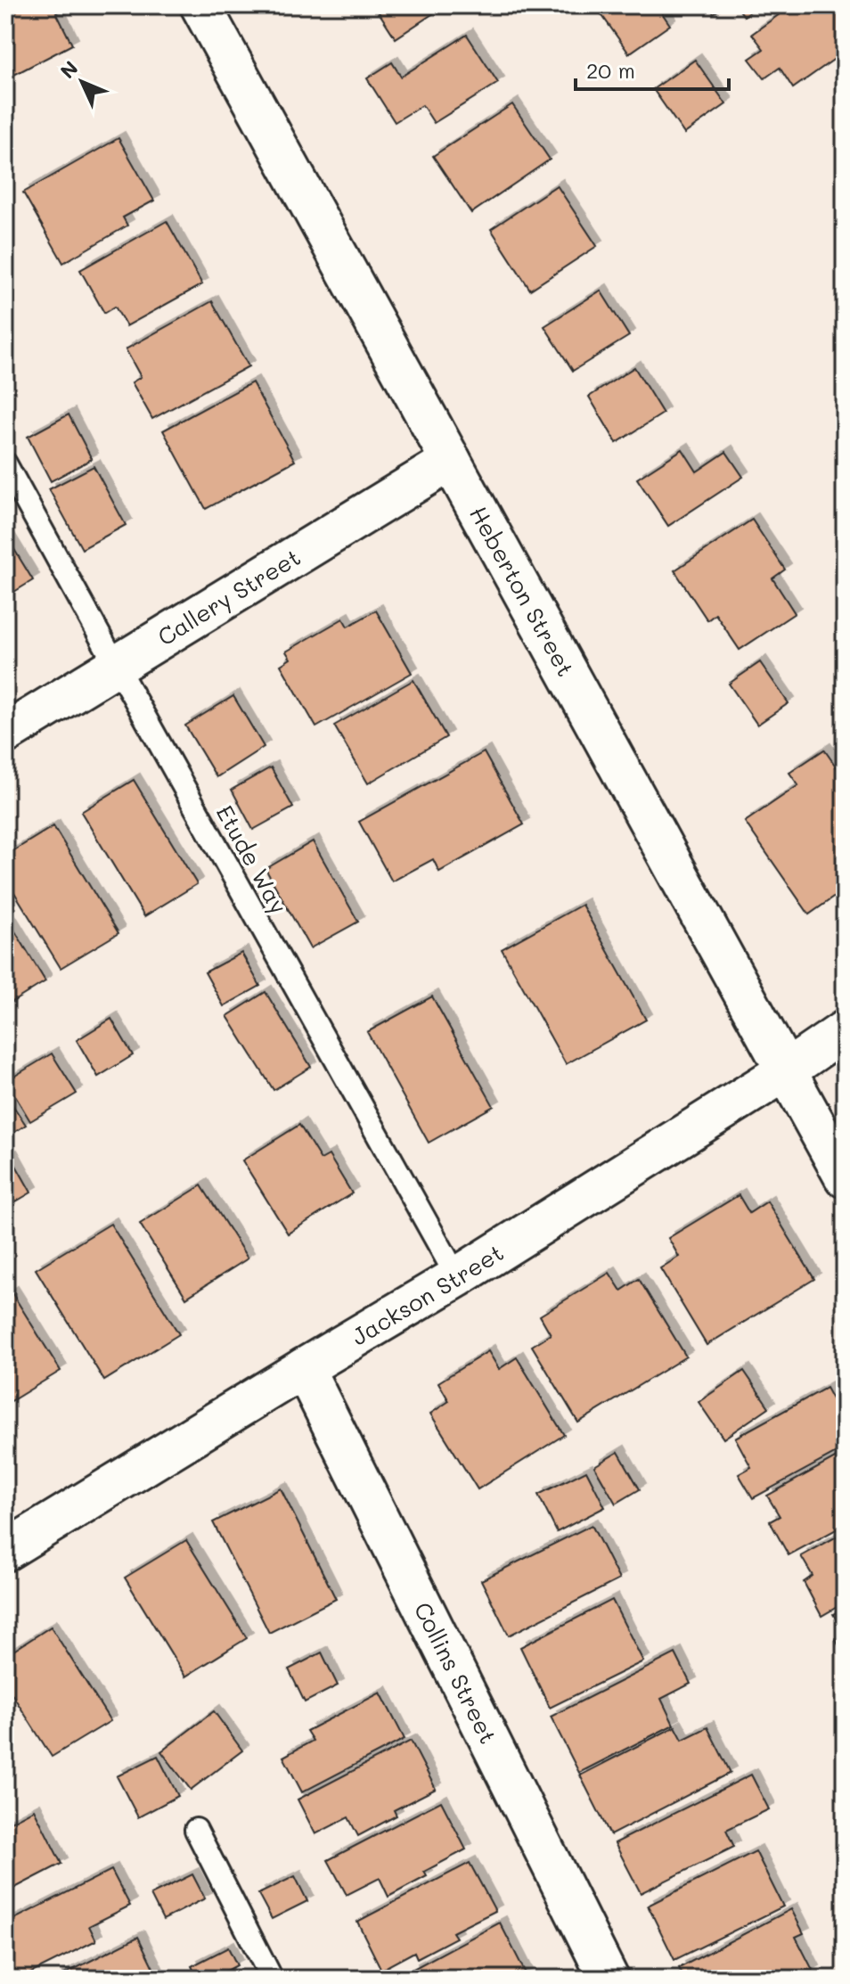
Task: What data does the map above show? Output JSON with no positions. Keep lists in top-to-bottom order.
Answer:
{
  "streets": {
    "street": [
      "Heberton Street",
      "Callery Street",
      "Jackson Street",
      "Collins Street"
    ],
    "lane": ["Etude Way"]
  },
  "crossings": [
    ["Heberton Street", "Callery Street"],
    ["Heberton Street", "Jackson Street"],
    ["Callery Street", "Etude Way"],
    ["Etude Way", "Jackson Street"],
    ["Jackson Street", "Collins Street"]
  ],
  "scale_bar": "20 m",
  "north": "top left"
}
